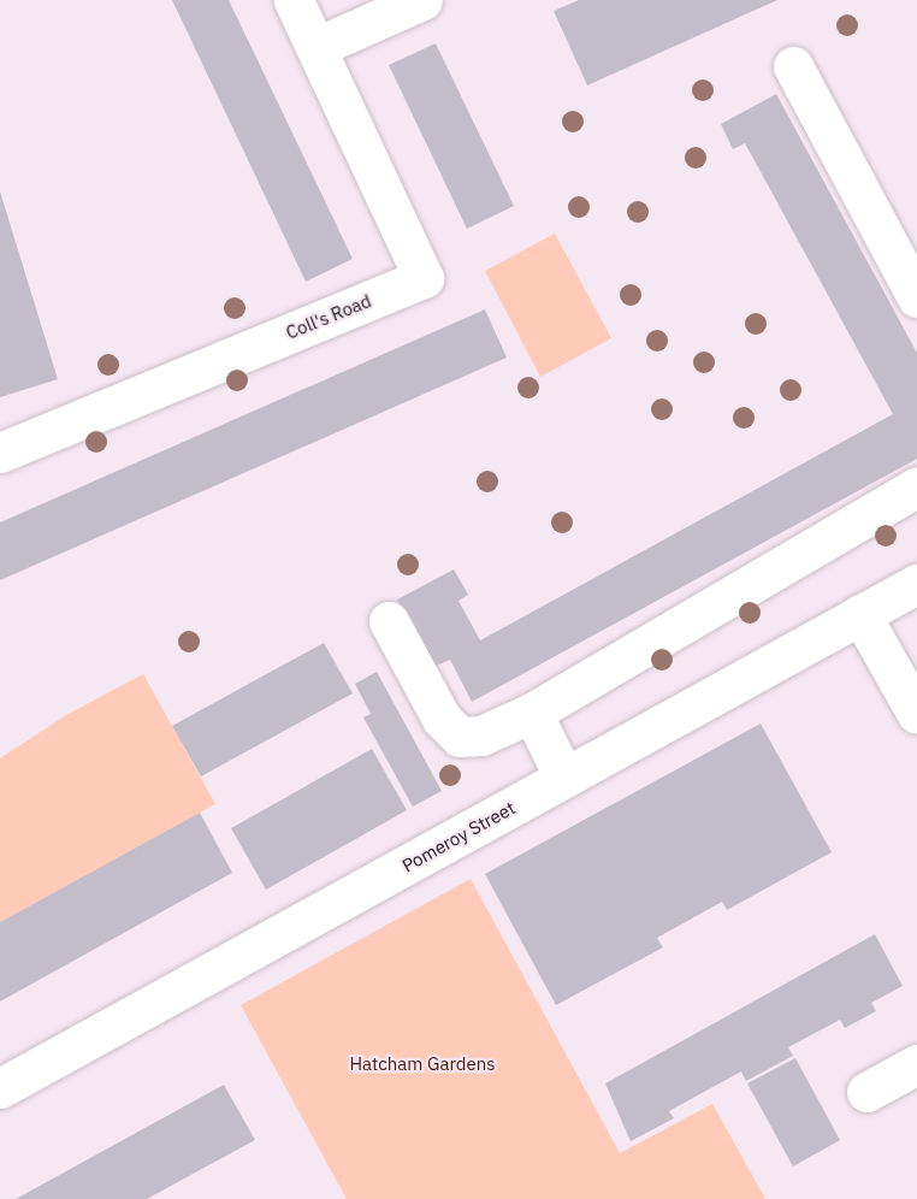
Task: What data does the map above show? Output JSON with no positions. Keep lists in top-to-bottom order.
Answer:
{
  "streets": {
    "main road": ["Coll's Road", "Pomeroy Street"]
  },
  "parks": ["Hatcham Gardens"]
}
